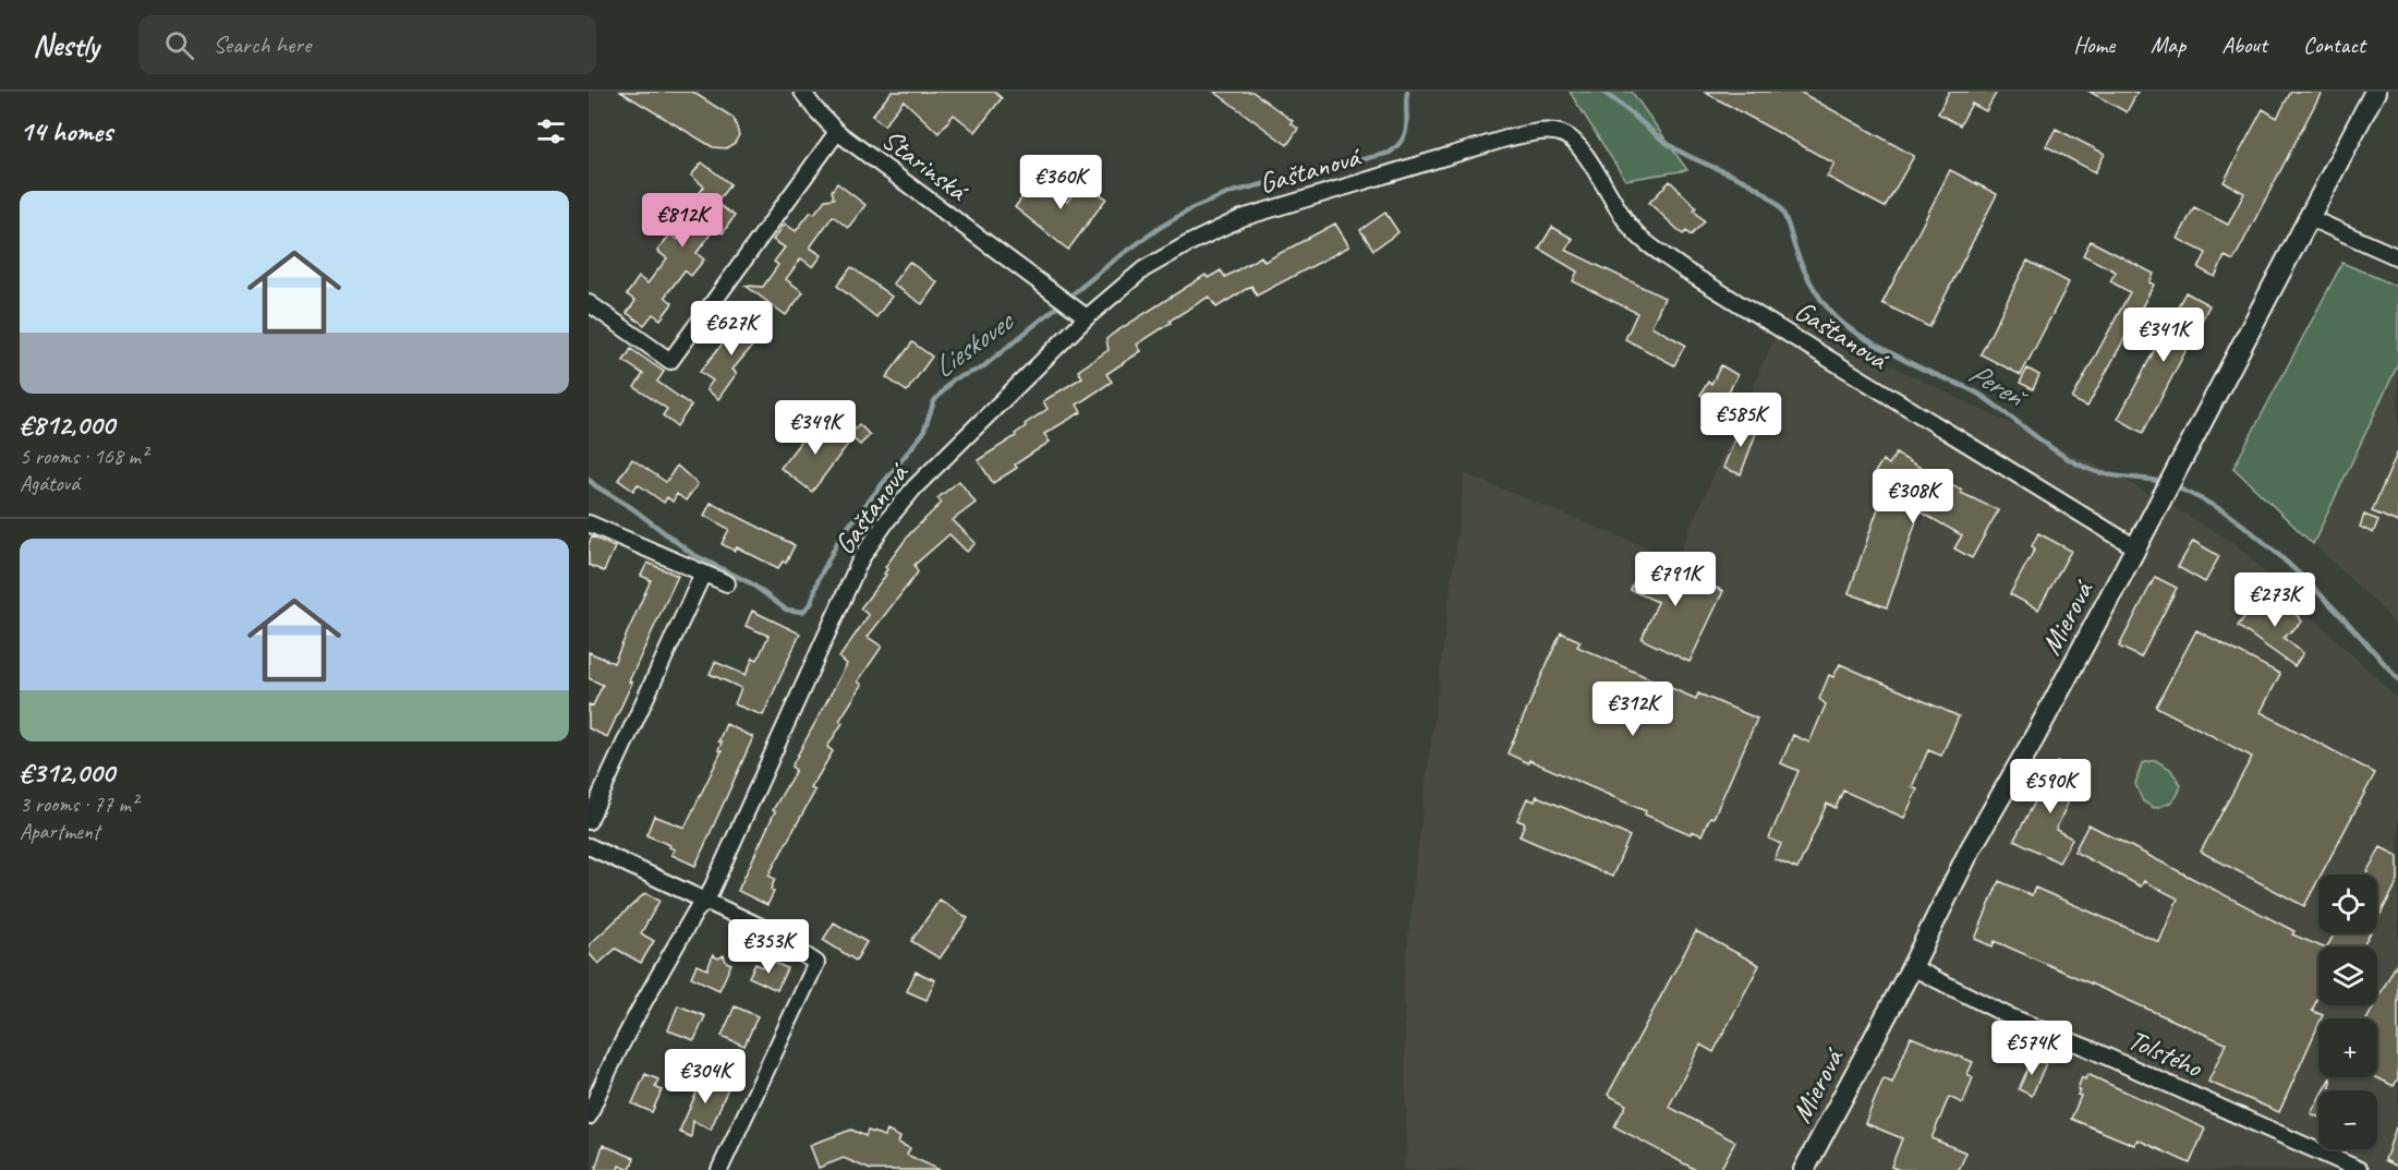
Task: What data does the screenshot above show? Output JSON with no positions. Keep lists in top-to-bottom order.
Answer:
{
  "streets": {
    "main road": ["Mierová"],
    "street": ["Starinská", "Gaštanová", "Tolstého"]
  },
  "crossings": [
    ["Starinská", "Gaštanová"],
    ["Gaštanová", "Mierová"],
    ["Mierová", "Tolstého"]
  ],
  "water": ["Lieskovec", "Pereň"],
  "page": {
    "header": "Nestly",
    "search": "Search here",
    "nav": [
      "Home",
      "Map",
      "About",
      "Contact"
    ],
    "heading": "14 homes",
    "price": [
      "€360K",
      "€812K",
      "€627K",
      "€341K",
      "€585K",
      "€349K",
      "€308K",
      "€791K",
      "€273K",
      "€312K",
      "€590K",
      "€353K",
      "€574K",
      "€304K"
    ],
    "list": [
      {
        "name": "€812,000",
        "note": "5 rooms · 168 m² · Agátová"
      },
      {
        "name": "€312,000",
        "note": "3 rooms · 77 m² · Apartment"
      }
    ],
    "map_buttons": ["+", "−"]
  }
}
